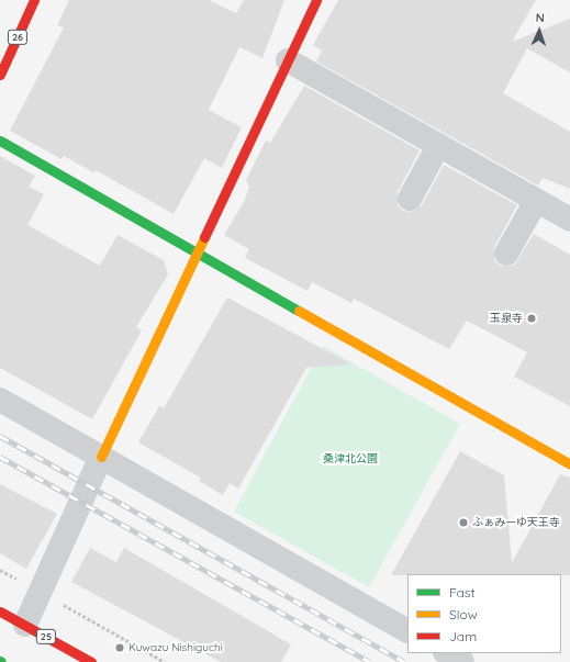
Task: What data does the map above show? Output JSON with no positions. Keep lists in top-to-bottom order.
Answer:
{
  "streets": {
    "main road": ["26", "25"]
  },
  "parks": ["桑津北公園"],
  "places": ["玉泉寺", "ふぁみーゆ天王寺", "Kuwazu Nishiguchi"],
  "legend": ["Fast", "Slow", "Jam"],
  "north": "top"
}
